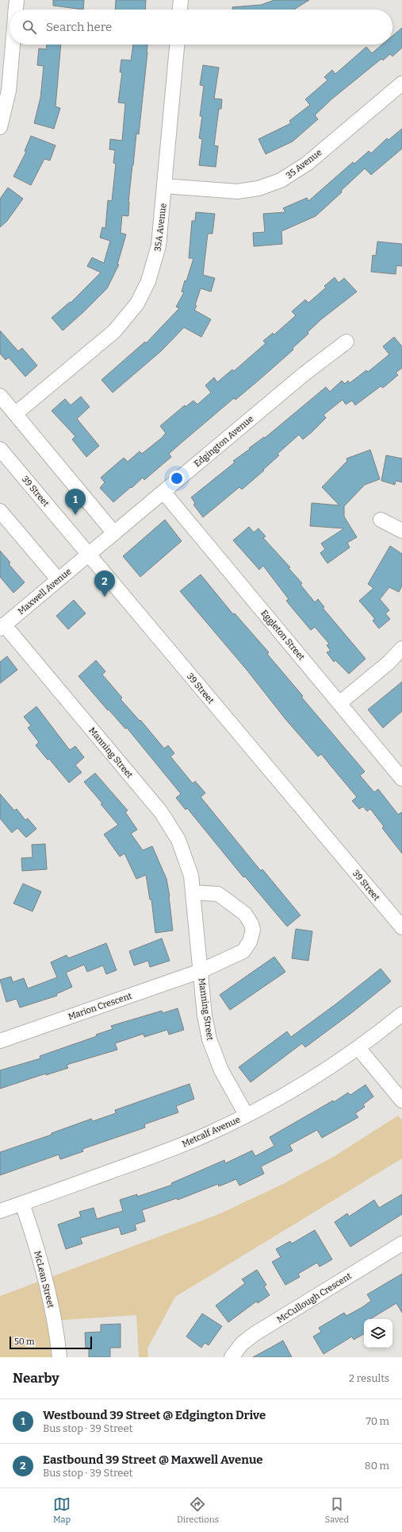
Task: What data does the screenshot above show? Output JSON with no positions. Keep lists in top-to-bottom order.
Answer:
{
  "streets": {
    "street": [
      "35 Avenue",
      "35A Avenue",
      "Edgington Avenue",
      "39 Street",
      "Maxwell Avenue",
      "Eggleton Street",
      "Manning Street",
      "Marion Crescent",
      "Metcalf Avenue",
      "McLean Street",
      "McCullough Crescent"
    ]
  },
  "crossings": [
    ["35 Avenue", "35A Avenue"],
    ["Edgington Avenue", "39 Street"],
    ["Edgington Avenue", "Maxwell Avenue"],
    ["Edgington Avenue", "Eggleton Street"],
    ["39 Street", "Maxwell Avenue"],
    ["Maxwell Avenue", "Manning Street"],
    ["Manning Street", "Marion Crescent"],
    ["Manning Street", "Metcalf Avenue"],
    ["Metcalf Avenue", "McLean Street"]
  ],
  "scale_bar": "50 m",
  "page": {
    "search": "Search here",
    "pins": ["1", "2"],
    "scale": "50 m",
    "heading": ["Nearby", "2 results"],
    "list": [
      {
        "mark": "1",
        "name": "Westbound 39 Street @ Edgington Drive",
        "note": "Bus stop · 39 Street",
        "value": "70 m"
      },
      {
        "mark": "2",
        "name": "Eastbound 39 Street @ Maxwell Avenue",
        "note": "Bus stop · 39 Street",
        "value": "80 m"
      }
    ],
    "nav": ["Map", "Directions", "Saved"]
  }
}
